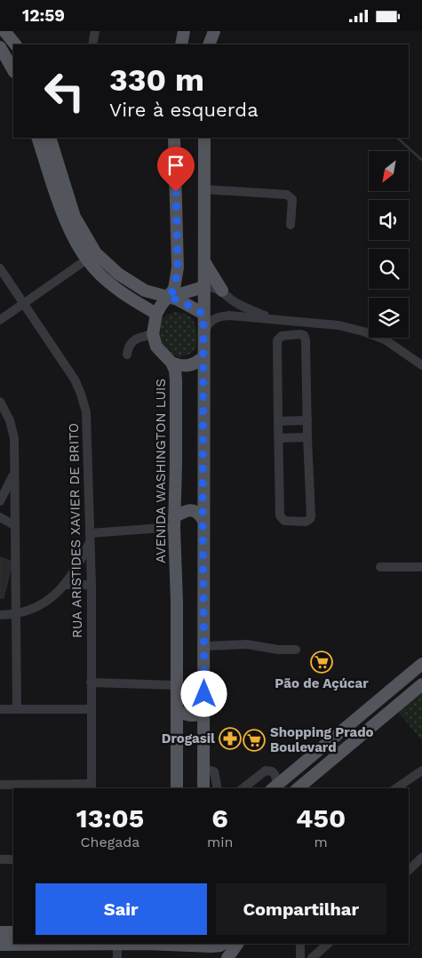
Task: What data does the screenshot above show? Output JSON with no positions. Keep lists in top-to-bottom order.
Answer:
{
  "streets": {
    "main road": ["AVENIDA WASHINGTON LUIS"],
    "street": ["RUA ARISTIDES XAVIER DE BRITO"]
  },
  "places": {
    "supermarket": ["Pão de Açúcar", "Shopping Prado Boulevard"],
    "pharmacy": ["Drogasil"]
  },
  "north": "bottom left",
  "page": {
    "status": "12:59",
    "turn": ["330 m", "Vire à esquerda"],
    "eta": [
      "13:05",
      "Chegada",
      "6",
      "min",
      "450",
      "m"
    ],
    "buttons": ["Sair", "Compartilhar"]
  }
}
